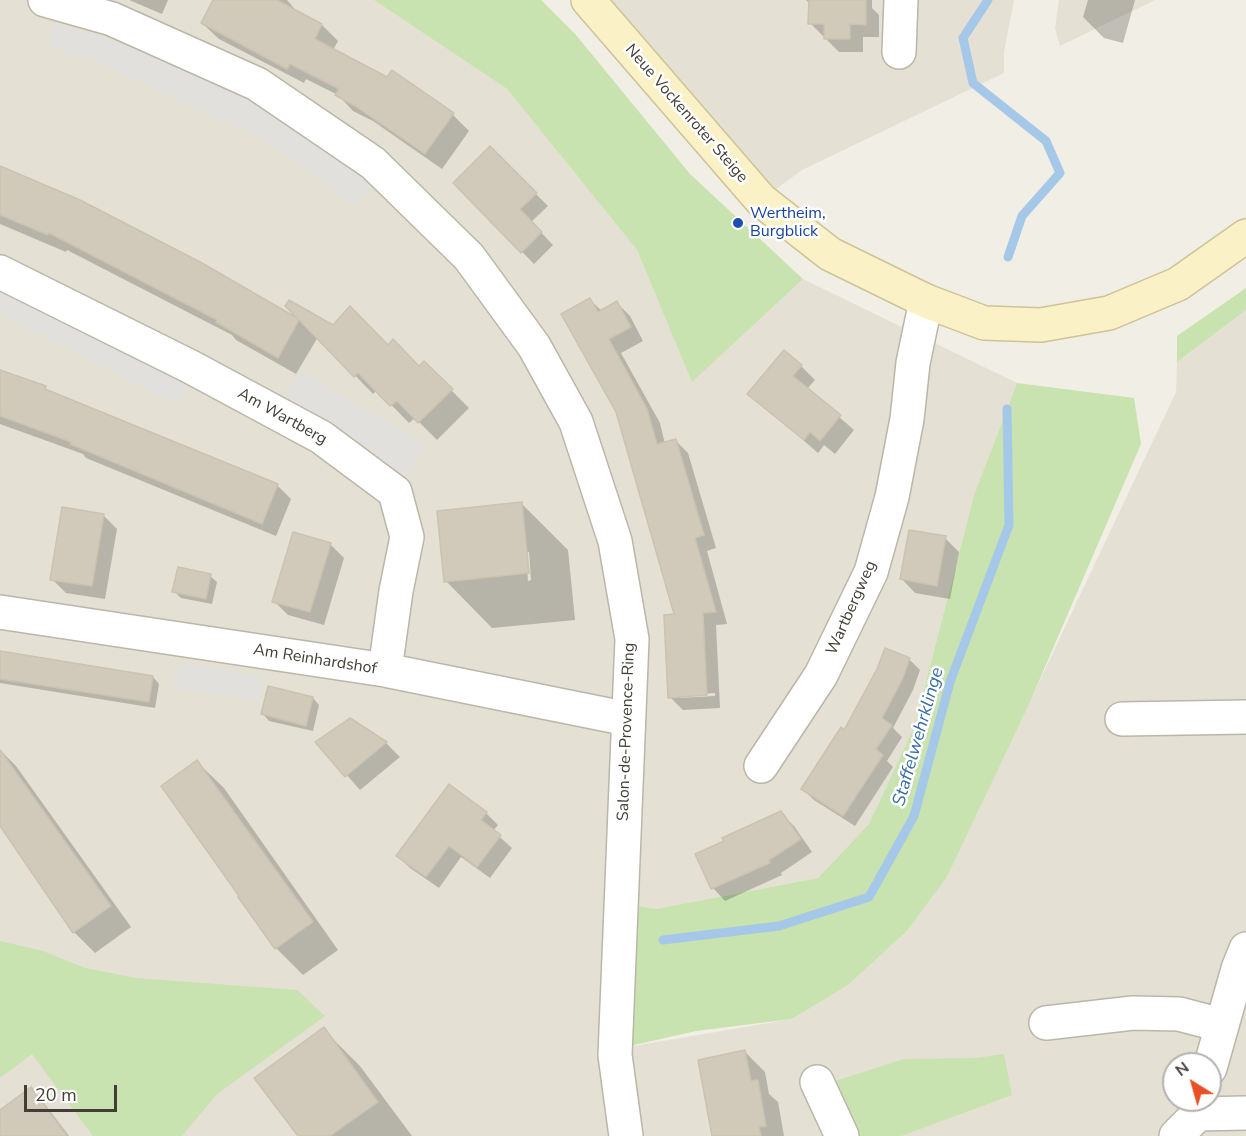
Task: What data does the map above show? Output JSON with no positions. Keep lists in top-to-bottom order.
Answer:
{
  "streets": {
    "main road": ["Neue Vockenroter Steige"],
    "street": [
      "Am Wartberg",
      "Wartbergweg",
      "Am Reinhardshof",
      "Salon-de-Provence-Ring"
    ]
  },
  "crossings": [
    ["Neue Vockenroter Steige", "Wartbergweg"],
    ["Am Wartberg", "Am Reinhardshof"],
    ["Am Reinhardshof", "Salon-de-Provence-Ring"]
  ],
  "water": ["Staffelwehrklinge"],
  "places": ["Wertheim, Burgblick"],
  "scale_bar": "20 m",
  "north": "top left"
}
